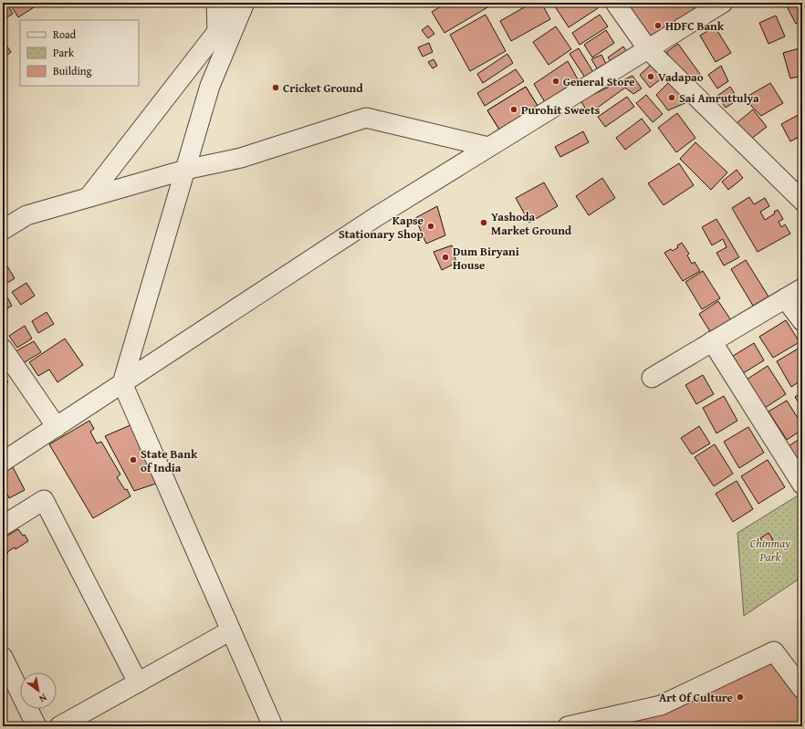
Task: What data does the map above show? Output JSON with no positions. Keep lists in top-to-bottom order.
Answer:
{
  "parks": ["Chinmay Park"],
  "places": [
    "HDFC Bank",
    "Vadapao",
    "General Store",
    "Cricket Ground",
    "Sai Amruttulya",
    "Purohit Sweets",
    "Yashoda Market Ground",
    "Kapse Stationary Shop",
    "Dum Biryani House",
    "State Bank of India",
    "Art Of Culture"
  ],
  "legend": ["Road", "Park", "Building"],
  "north": "bottom right"
}
